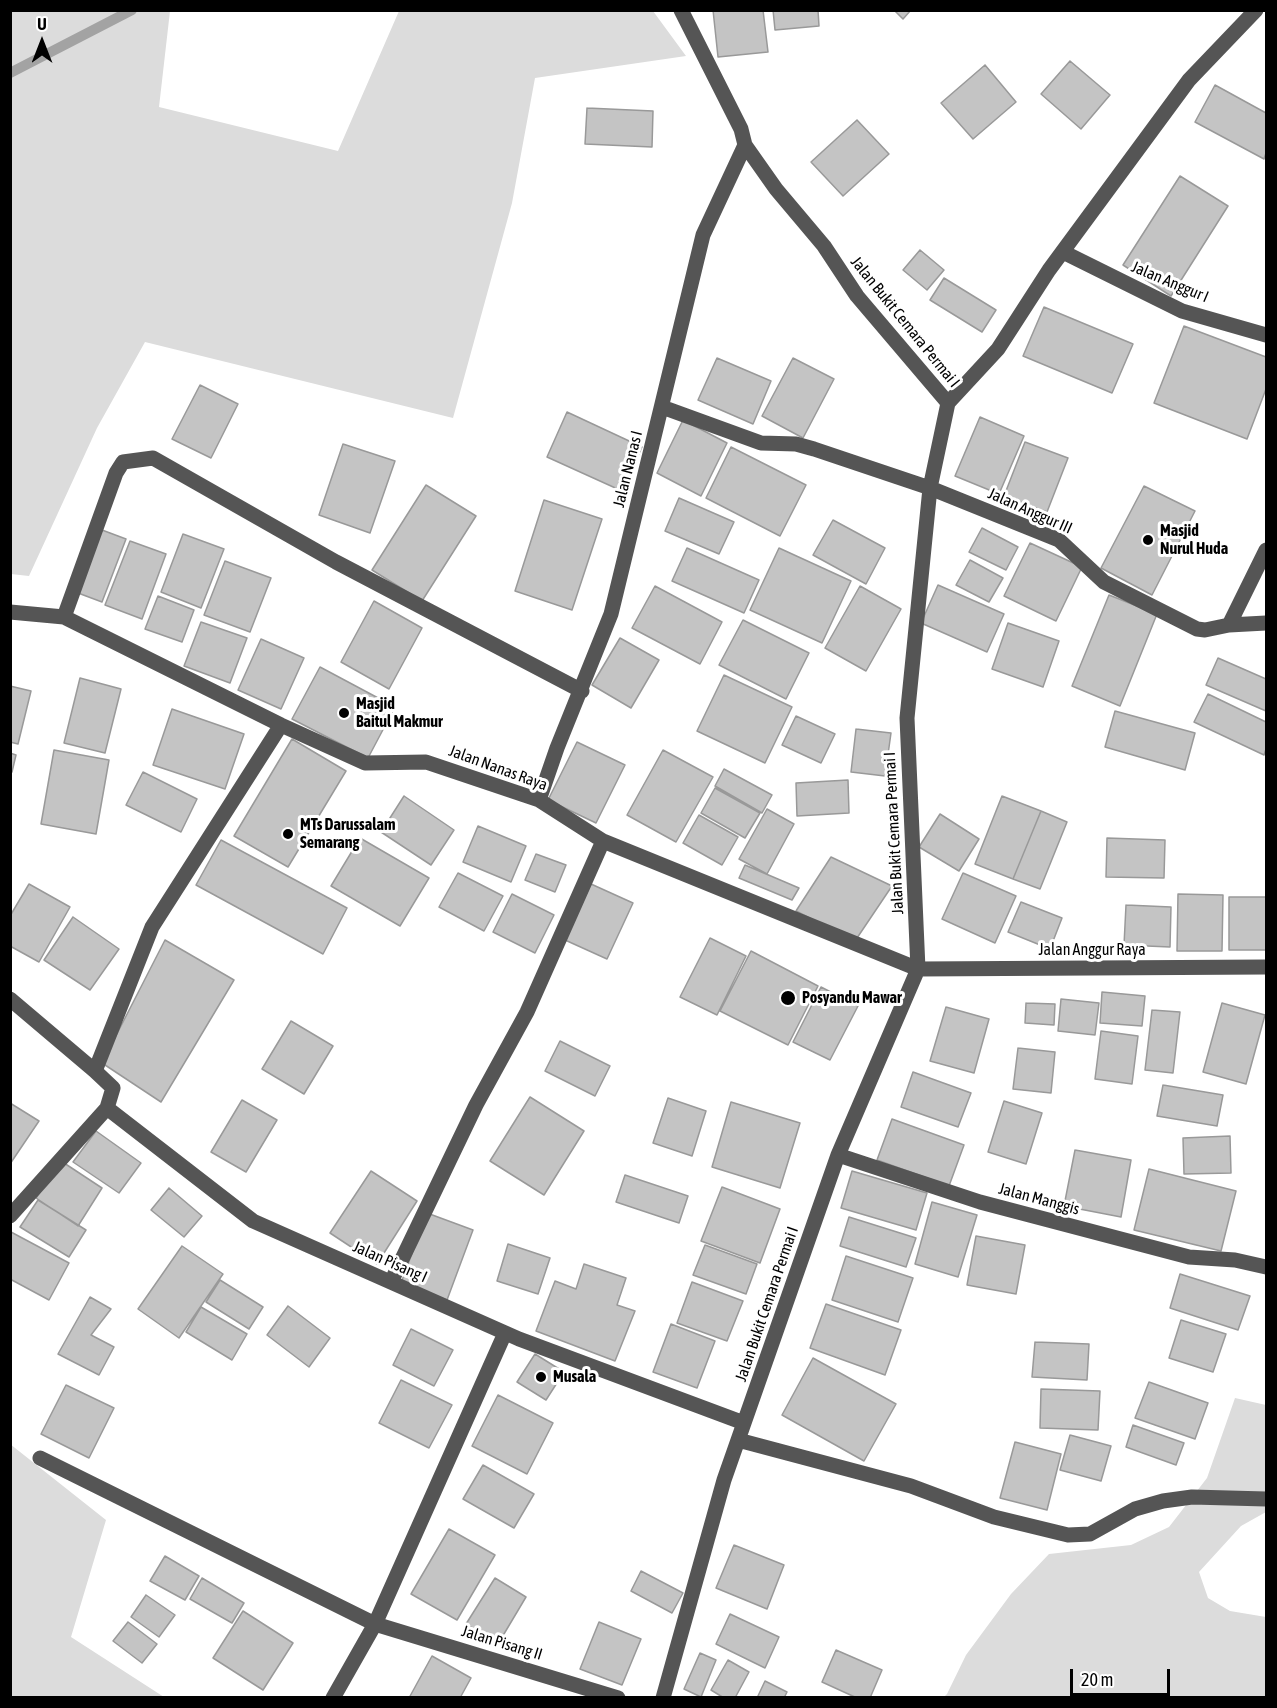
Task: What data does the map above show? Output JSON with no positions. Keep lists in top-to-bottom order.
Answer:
{
  "streets": {
    "street": [
      "Jalan Anggur I",
      "Jalan Bukit Cemara Permai I",
      "Jalan Nanas I",
      "Jalan Anggur III",
      "Jalan Nanas Raya",
      "Jalan Anggur Raya",
      "Jalan Manggis",
      "Jalan Pisang I",
      "Jalan Pisang II"
    ]
  },
  "crossings": [
    ["Jalan Bukit Cemara Permai I", "Jalan Nanas I"],
    ["Jalan Bukit Cemara Permai I", "Jalan Anggur III"],
    ["Jalan Bukit Cemara Permai I", "Jalan Nanas Raya"],
    ["Jalan Bukit Cemara Permai I", "Jalan Anggur Raya"],
    ["Jalan Bukit Cemara Permai I", "Jalan Manggis"],
    ["Jalan Bukit Cemara Permai I", "Jalan Pisang I"],
    ["Jalan Nanas I", "Jalan Anggur III"],
    ["Jalan Nanas I", "Jalan Nanas Raya"],
    ["Jalan Nanas Raya", "Jalan Anggur Raya"]
  ],
  "places": [
    "Masjid Nurul Huda",
    "Masjid Baitul Makmur",
    "MTs Darussalam Semarang",
    "Posyandu Mawar",
    "Musala"
  ],
  "scale_bar": "20 m",
  "north": "top"
}
